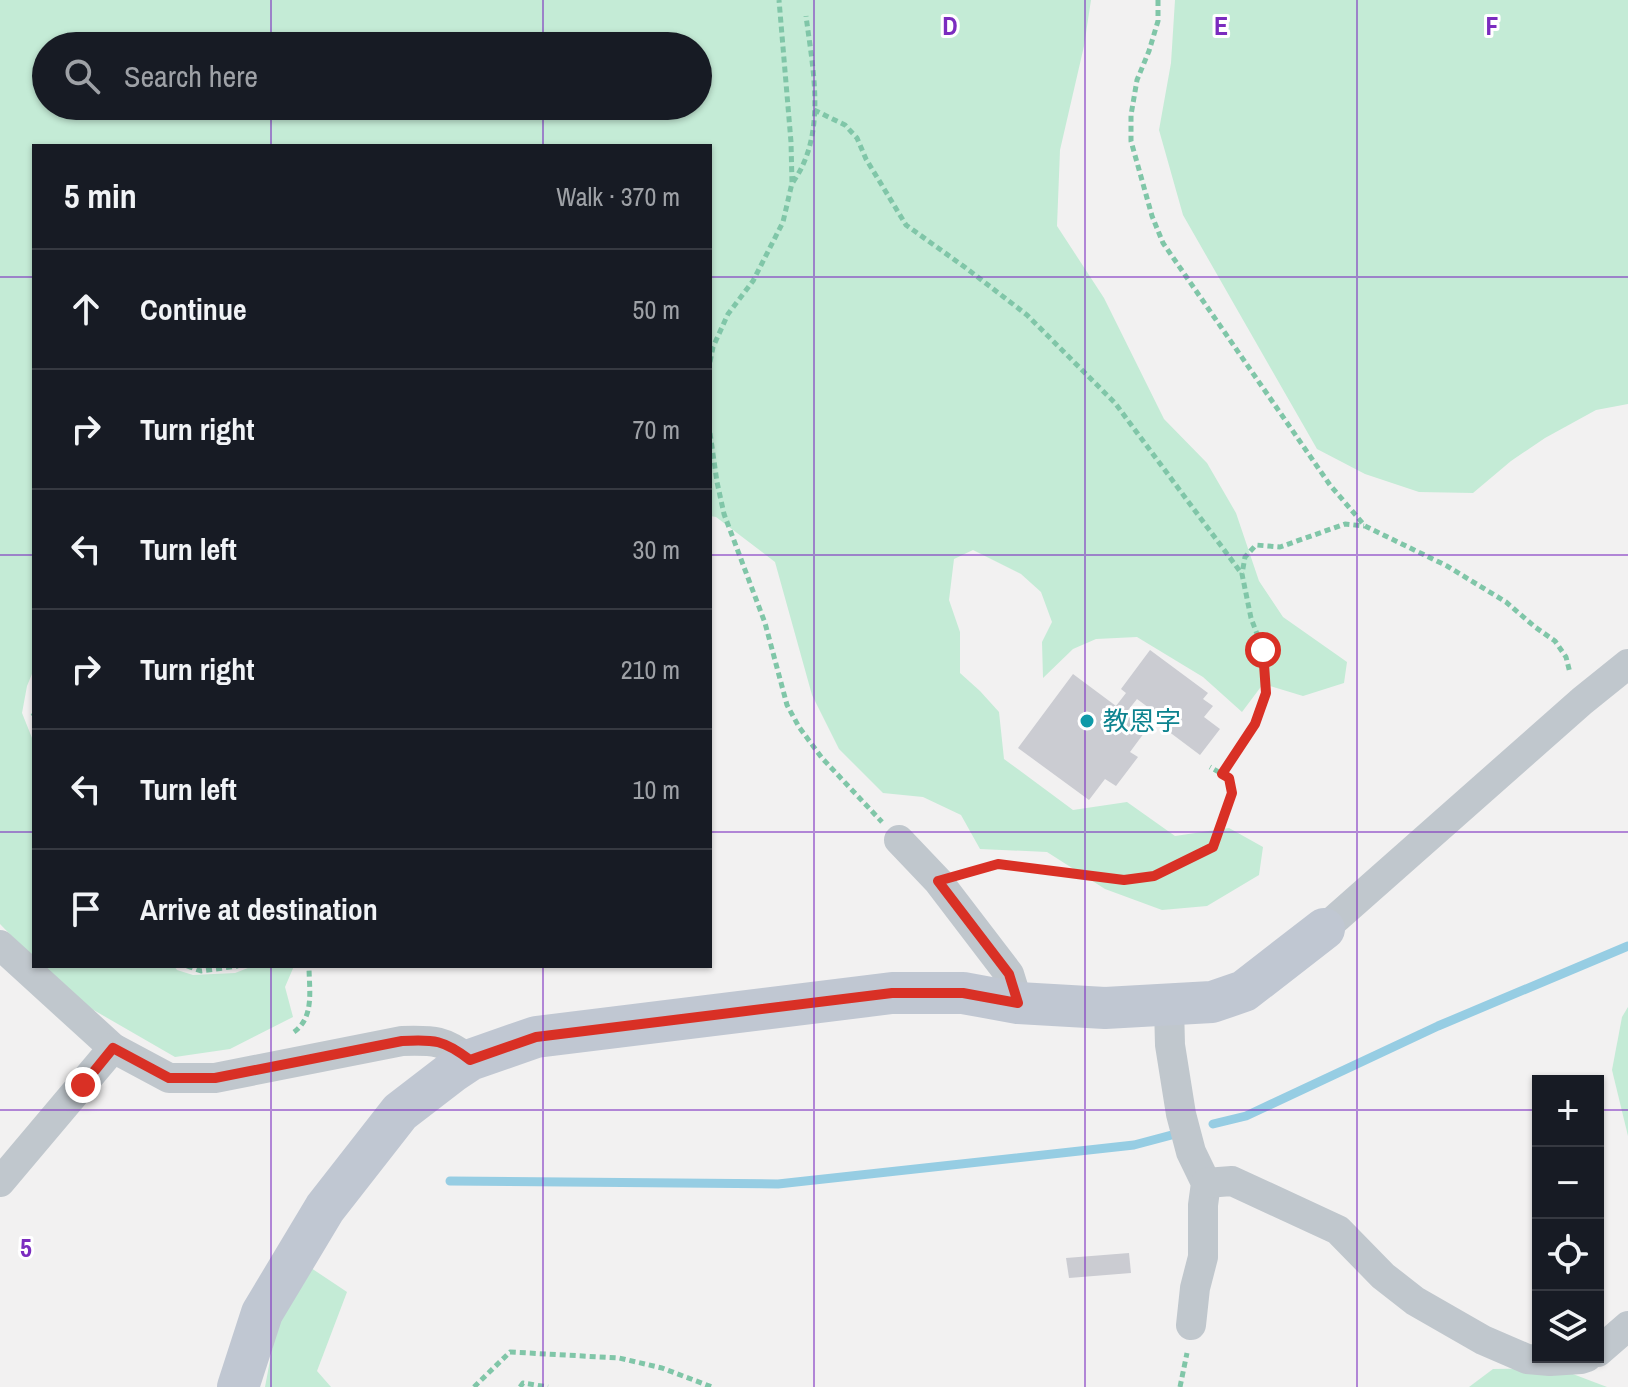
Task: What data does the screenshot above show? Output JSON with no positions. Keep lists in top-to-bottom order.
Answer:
{
  "places": ["教恩字"],
  "page": {
    "search": "Search here",
    "heading": ["5 min", "Walk · 370 m"],
    "list": [
      ["Continue", "50 m"],
      ["Turn right", "70 m"],
      ["Turn left", "30 m"],
      ["Turn right", "210 m"],
      ["Turn left", "10 m"],
      "Arrive at destination"
    ],
    "map_buttons": ["+", "−"]
  },
  "grid": {
    "columns": ["D", "E", "F"],
    "rows": ["5"]
  }
}
